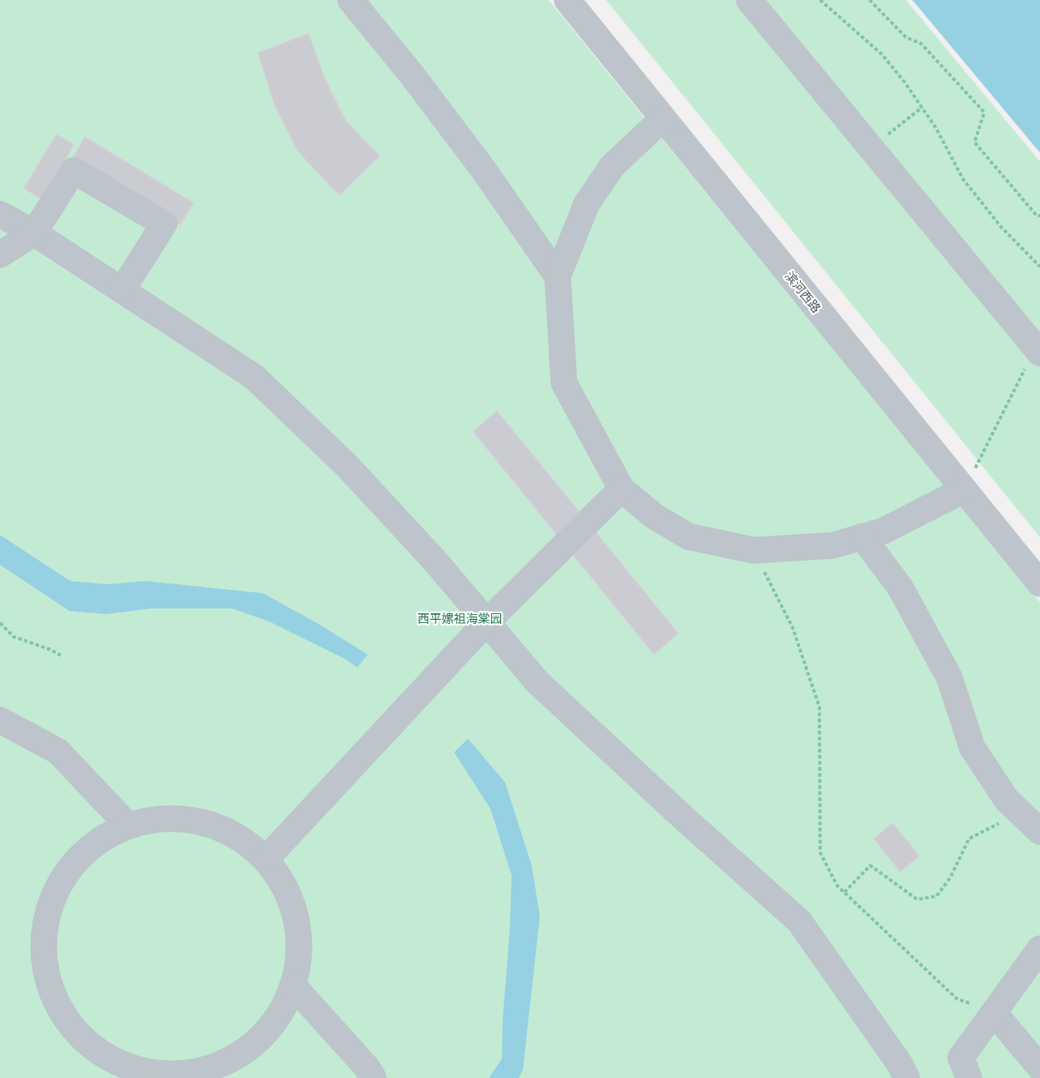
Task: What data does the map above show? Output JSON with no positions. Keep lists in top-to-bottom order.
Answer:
{
  "streets": {
    "street": ["滨河西路"]
  },
  "parks": ["西平嫘祖海棠园"]
}
